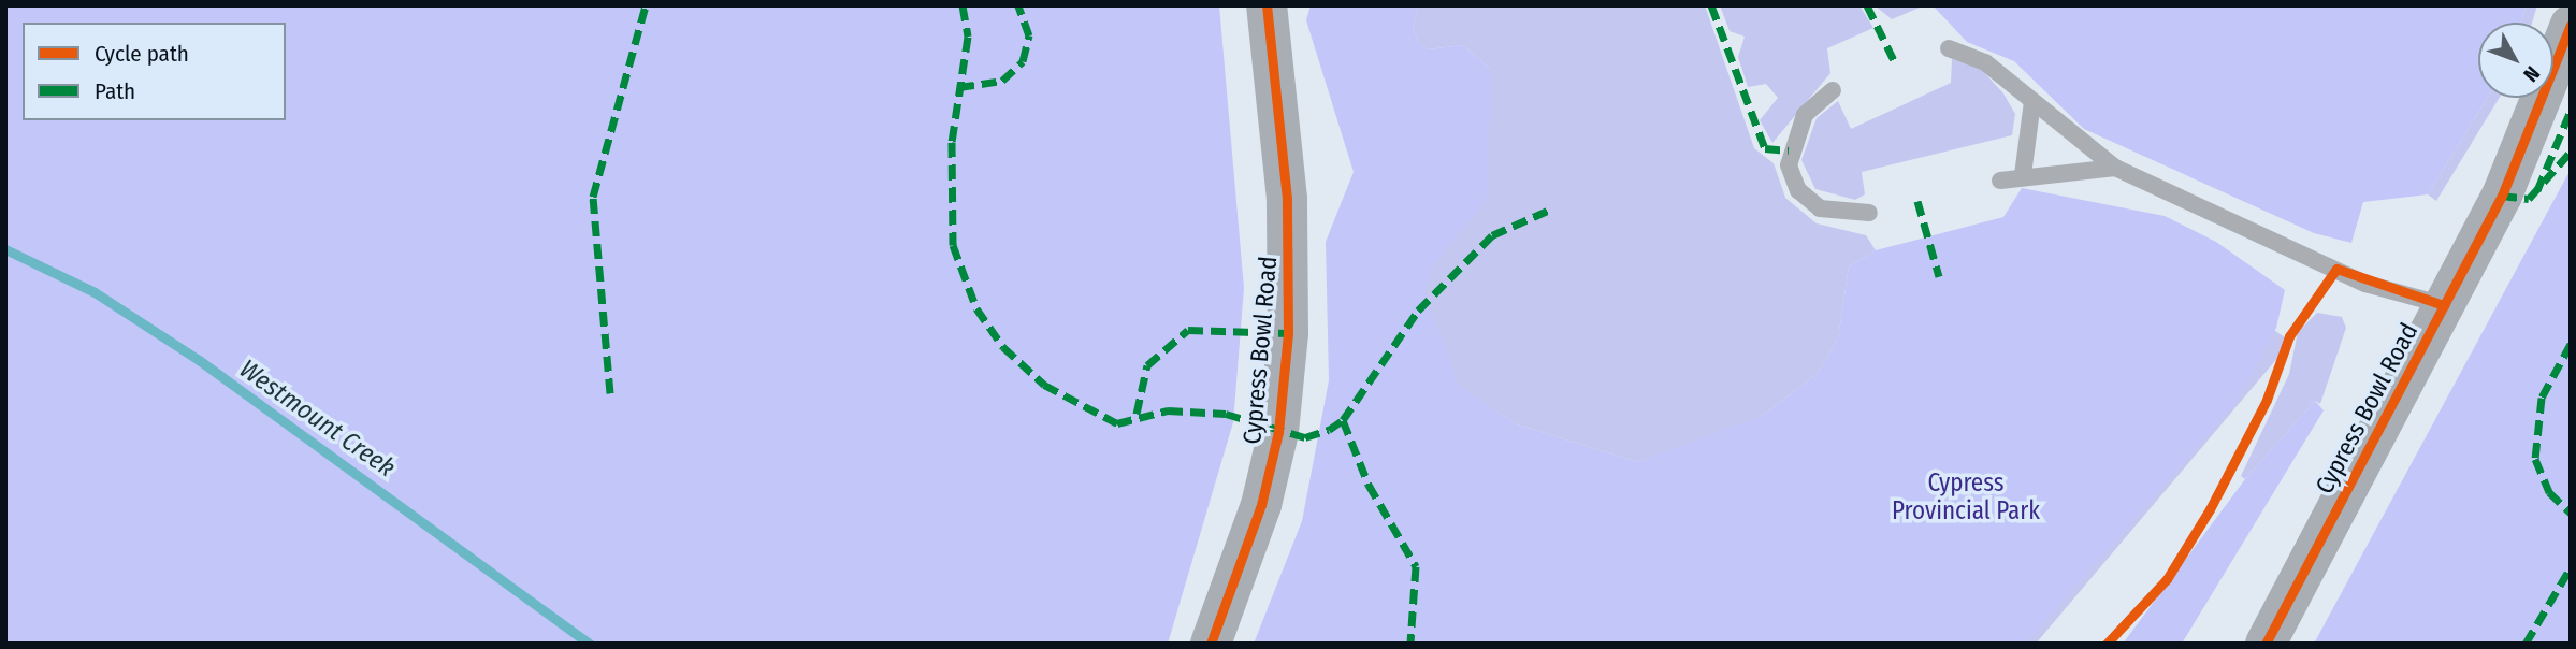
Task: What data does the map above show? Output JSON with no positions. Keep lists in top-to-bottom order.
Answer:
{
  "streets": {
    "street": ["Cypress Bowl Road"]
  },
  "water": ["Westmount Creek"],
  "parks": ["Cypress Provincial Park"],
  "legend": ["Cycle path", "Path"],
  "north": "bottom right"
}
